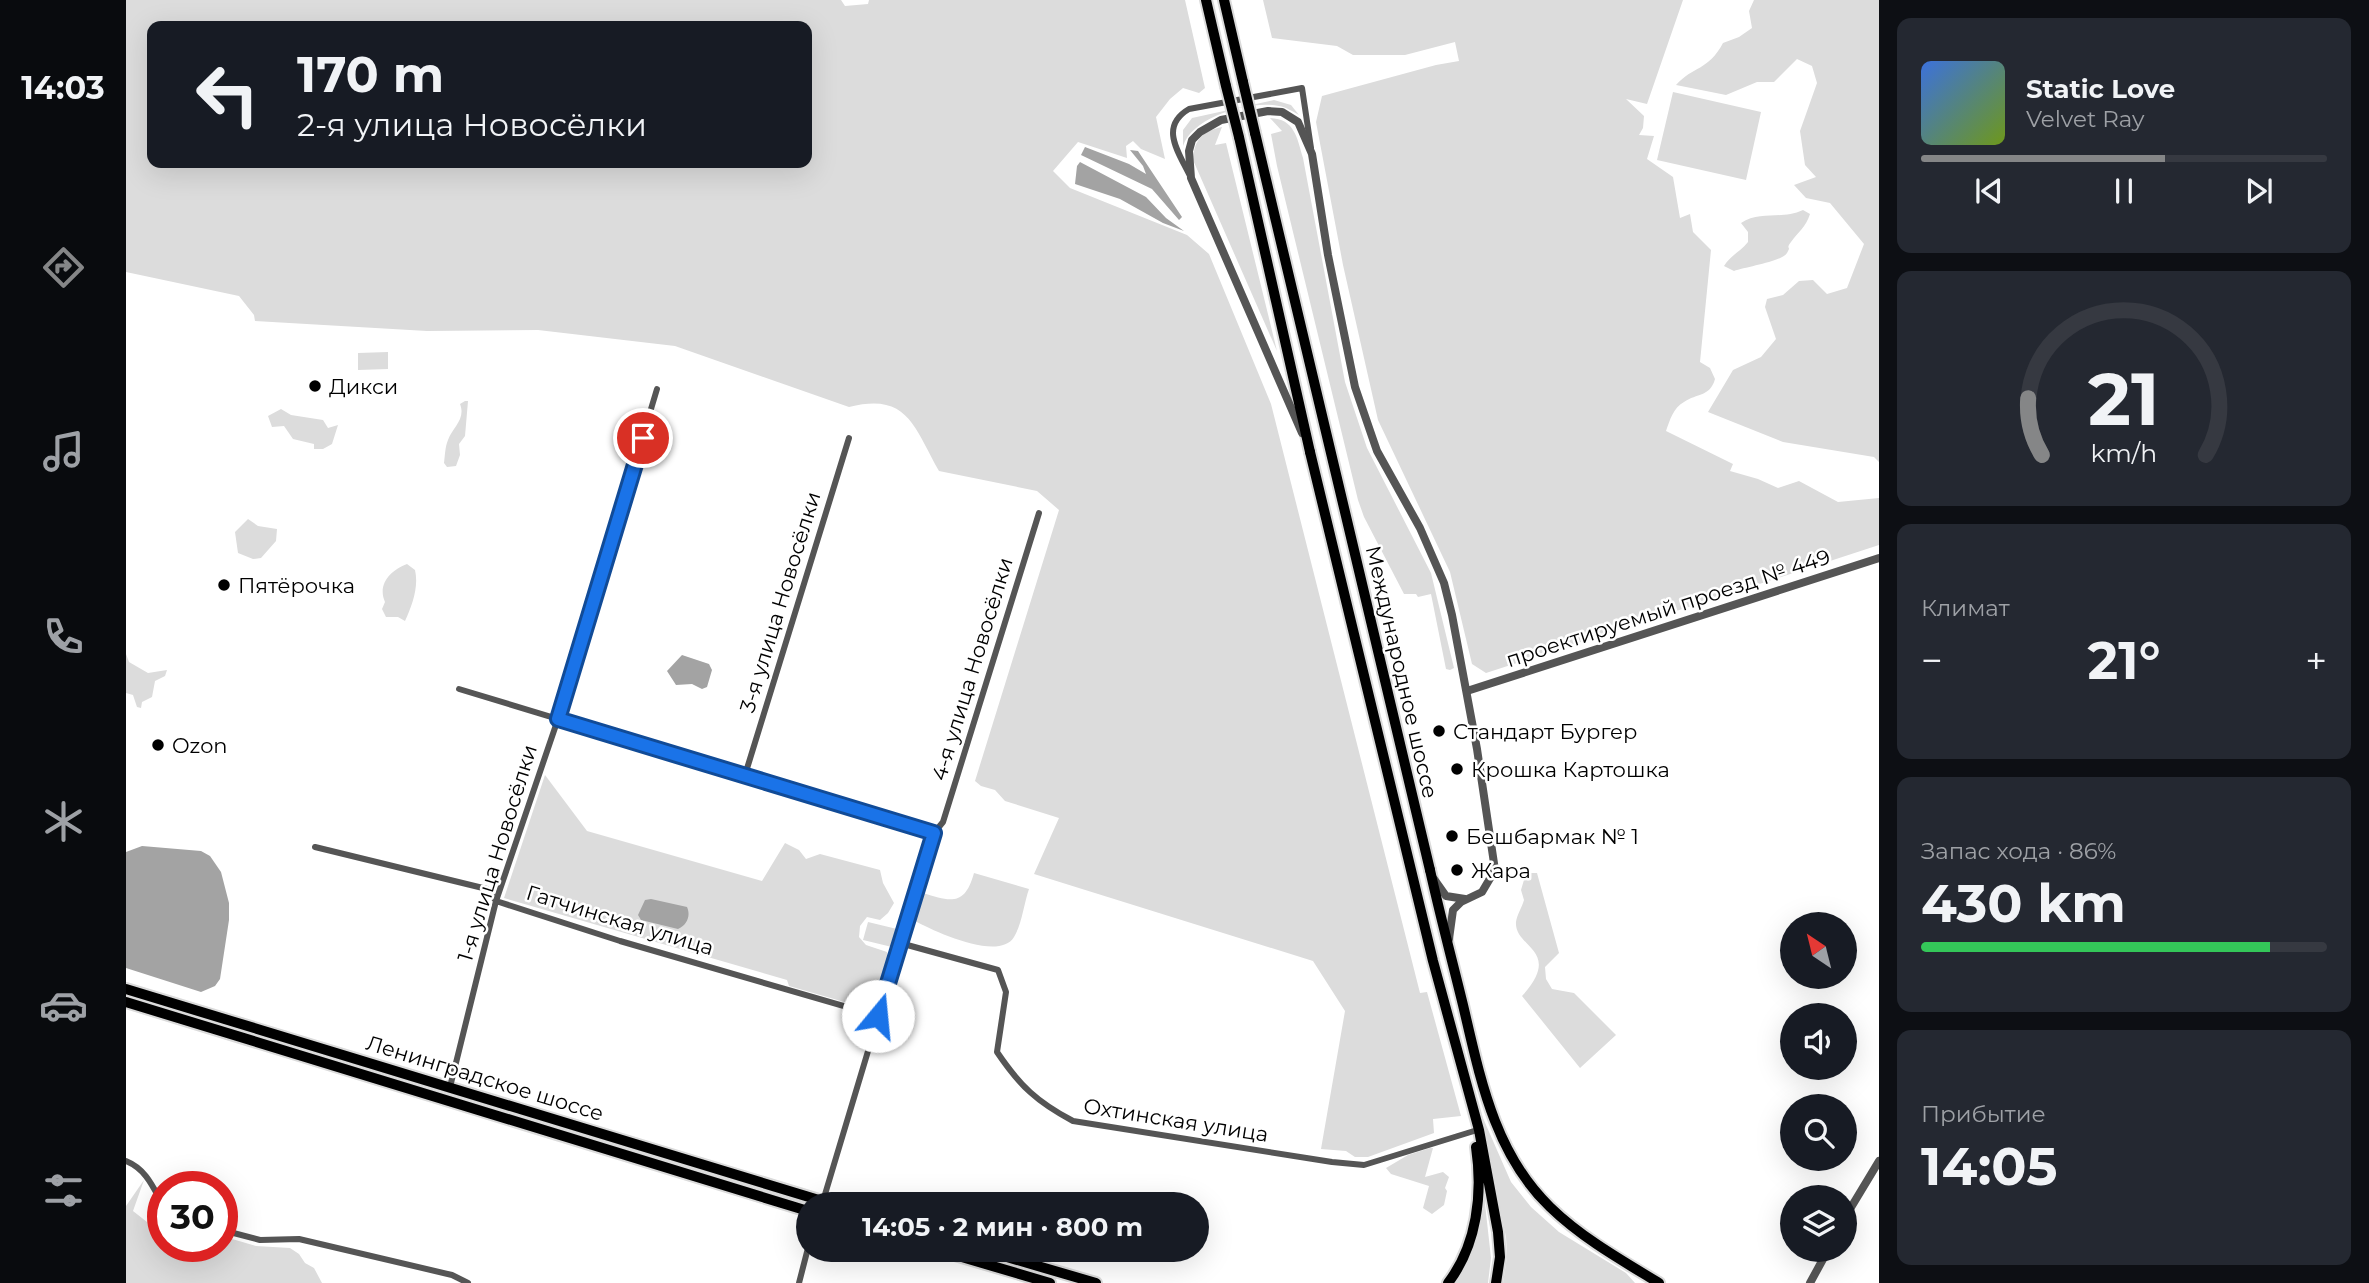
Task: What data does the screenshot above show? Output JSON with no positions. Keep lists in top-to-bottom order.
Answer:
{
  "streets": {
    "highway": ["Международное шоссе", "Ленинградское шоссе"],
    "street": [
      "3-я улица Новосёлки",
      "проектируемый проезд № 449",
      "4-я улица Новосёлки",
      "1-я улица Новосёлки",
      "Гатчинская улица",
      "Охтинская улица"
    ]
  },
  "crossings": [
    ["4-я улица Новосёлки", "Гатчинская улица"],
    ["4-я улица Новосёлки", "Охтинская улица"],
    ["1-я улица Новосёлки", "Гатчинская улица"],
    ["1-я улица Новосёлки", "Ленинградское шоссе"]
  ],
  "places": [
    "Дикси",
    "Пятёрочка",
    "Стандарт Бургер",
    "Ozon",
    "Крошка Картошка",
    "Бешбармак № 1",
    "Жара"
  ],
  "north": "top left",
  "page": {
    "tabs": "14:03",
    "turn": ["170 m", "2-я улица Новосёлки"],
    "song": ["Static Love", "Velvet Ray"],
    "tile": [
      "Климат",
      ["Запас хода · 86%", "430 km"],
      ["Прибытие", "14:05"]
    ],
    "heat": ["−", "21°", "+"],
    "limit": "30",
    "trip": "14:05 · 2 мин · 800 m",
    "gauge": ["21", "km/h"]
  }
}
